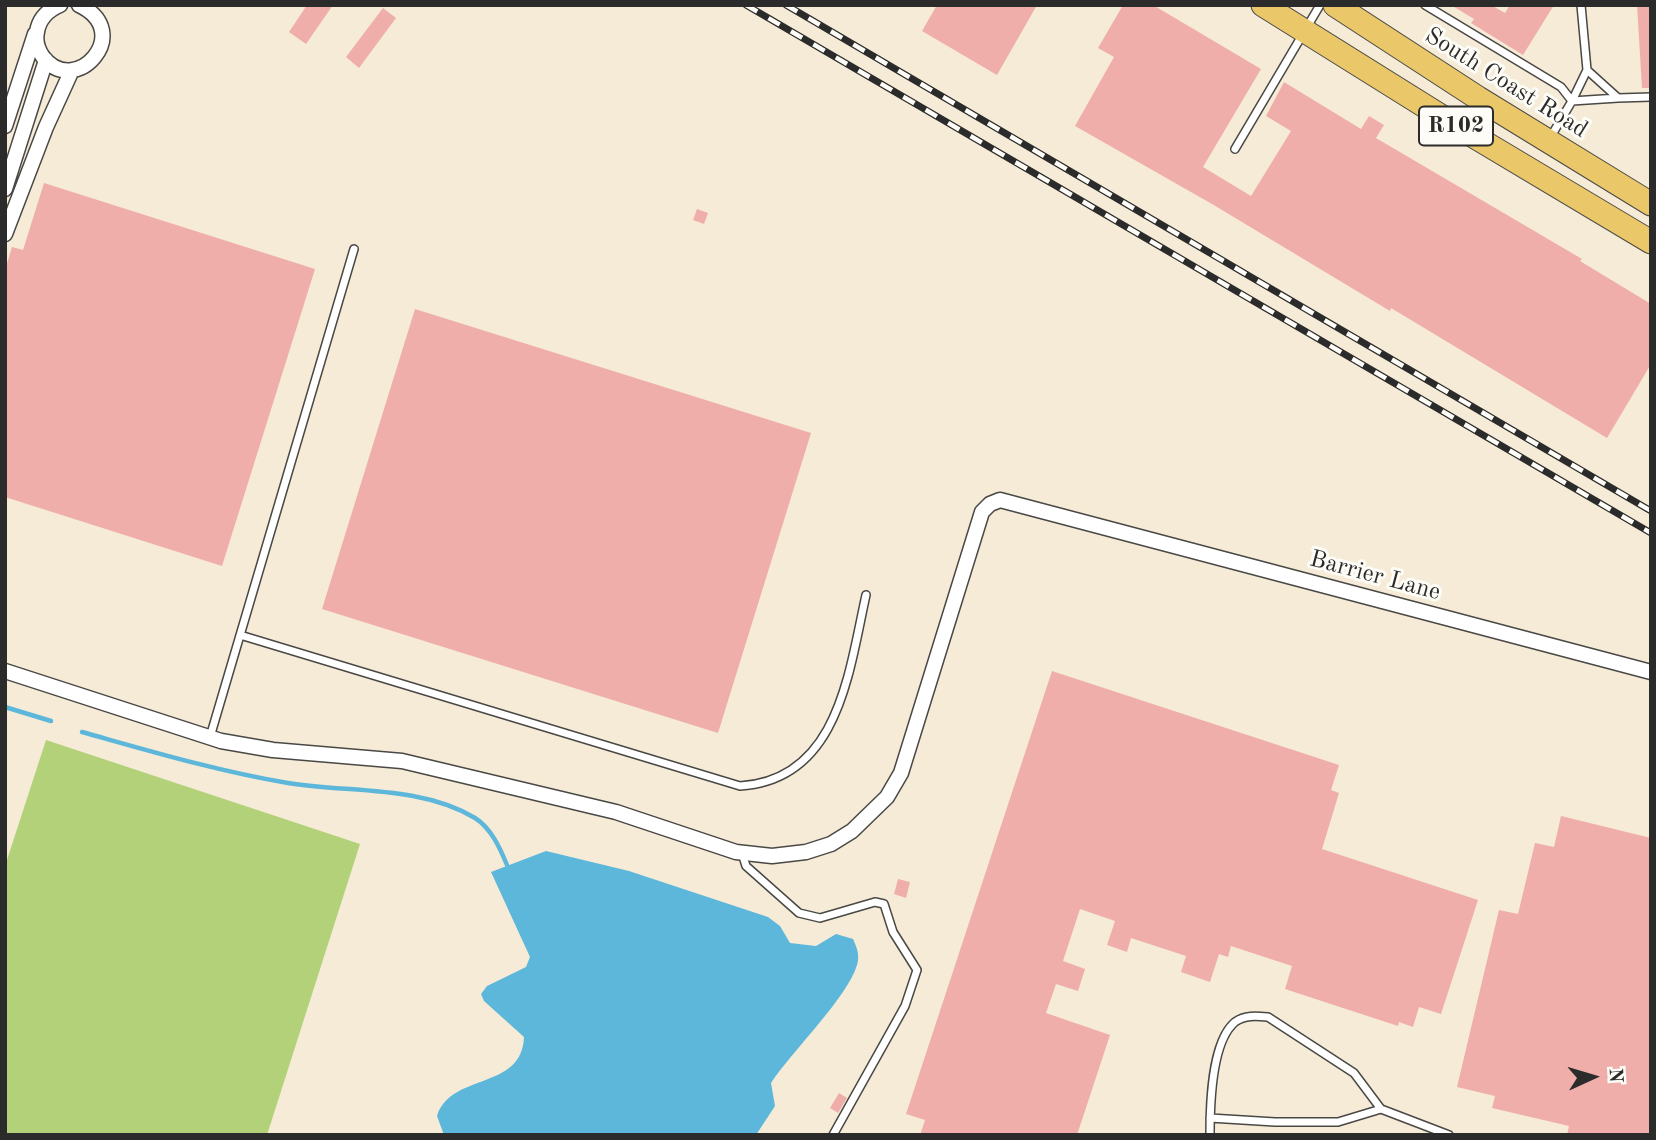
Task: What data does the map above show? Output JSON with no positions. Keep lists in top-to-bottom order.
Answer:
{
  "streets": {
    "highway": ["South Coast Road", "R102"],
    "street": ["Barrier Lane"]
  },
  "north": "right"
}
